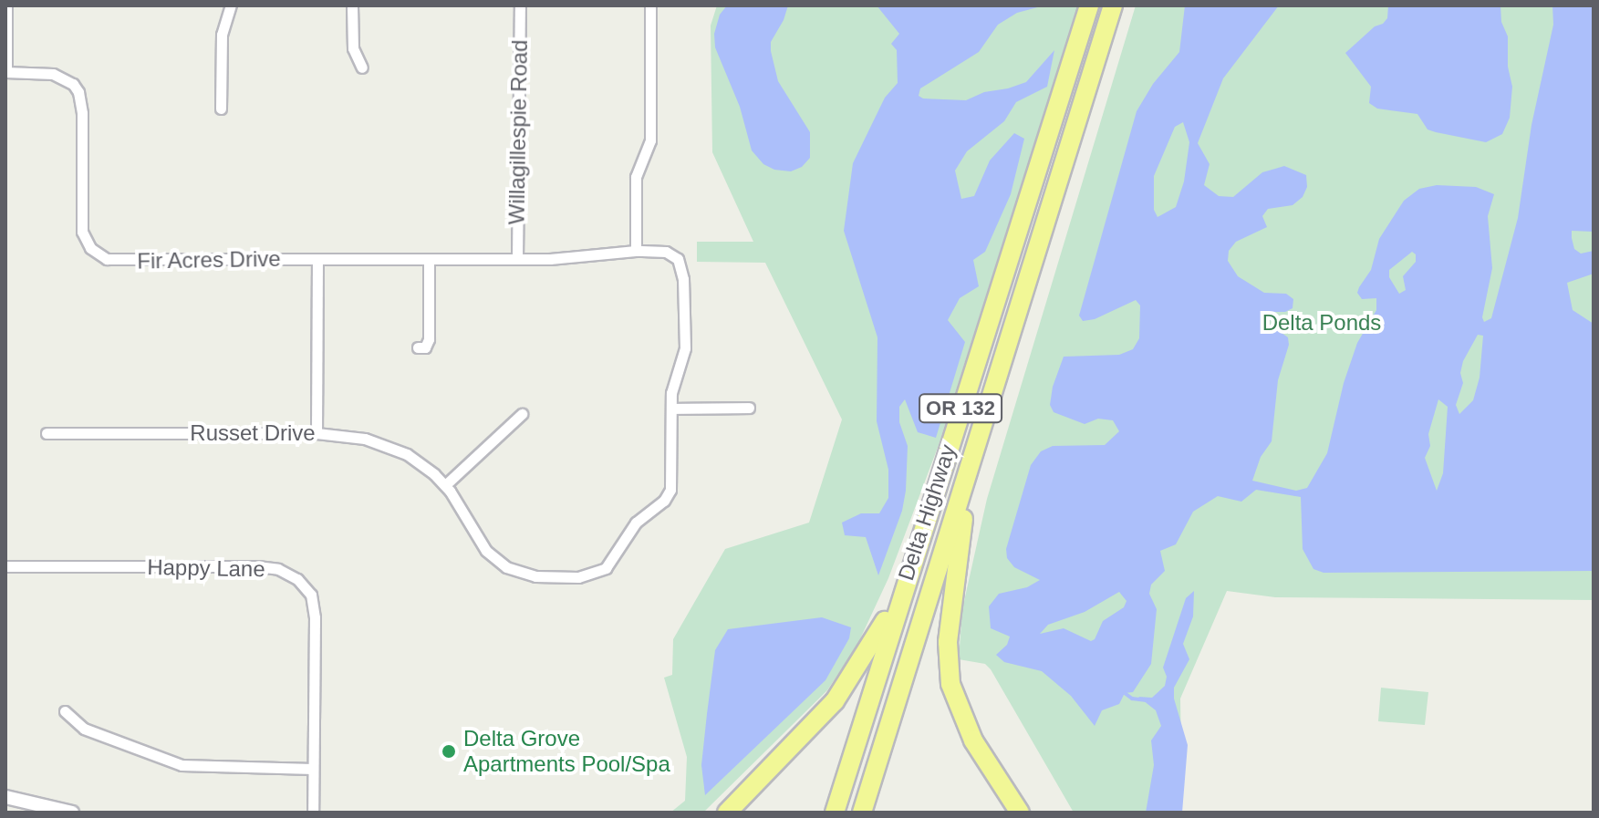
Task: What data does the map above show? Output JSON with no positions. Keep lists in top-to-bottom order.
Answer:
{
  "streets": {
    "highway": ["OR 132", "Delta Highway"],
    "street": [
      "Willagillespie Road",
      "Fir Acres Drive",
      "Russet Drive",
      "Happy Lane"
    ]
  },
  "crossings": [
    ["Willagillespie Road", "Fir Acres Drive"],
    ["Fir Acres Drive", "Russet Drive"]
  ],
  "parks": ["Delta Ponds"],
  "places": ["Delta Grove Apartments Pool/Spa"]
}
